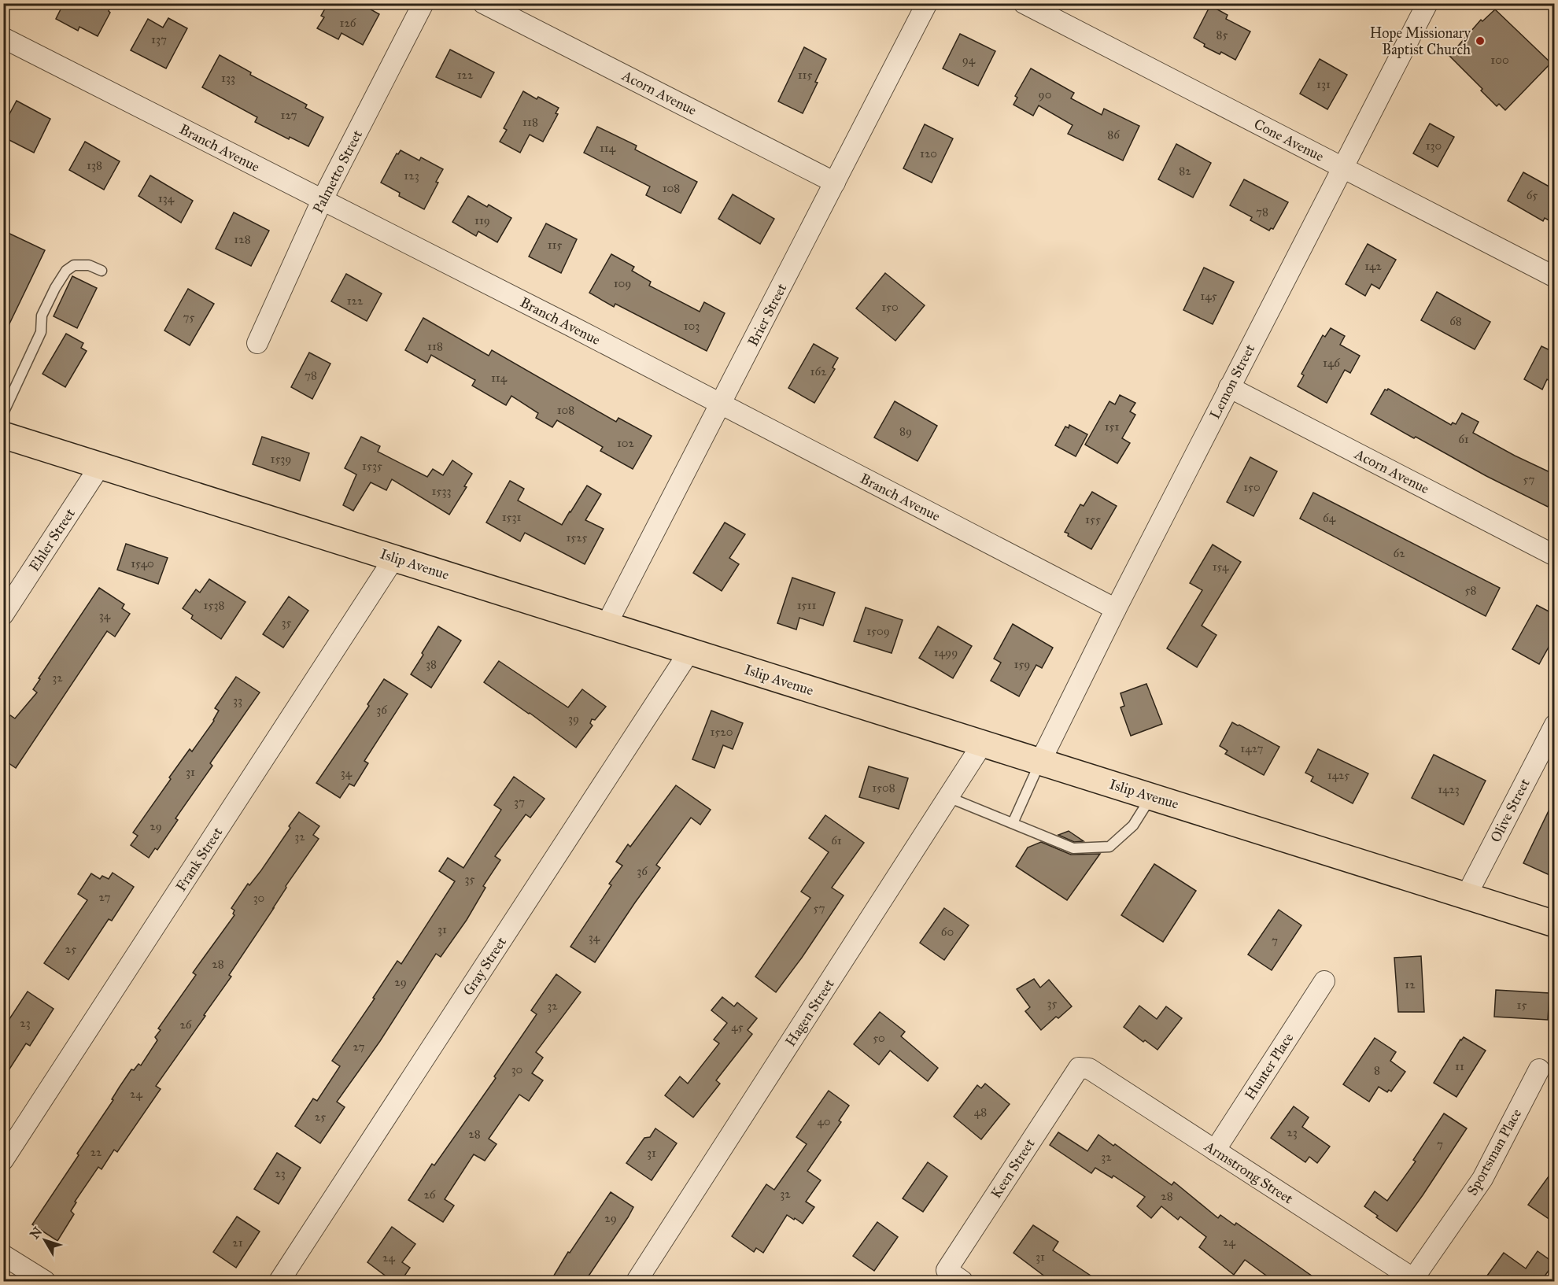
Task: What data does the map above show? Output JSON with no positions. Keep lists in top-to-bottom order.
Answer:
{
  "streets": {
    "main road": ["Islip Avenue"],
    "street": [
      "Acorn Avenue",
      "Cone Avenue",
      "Branch Avenue",
      "Palmetto Street",
      "Brier Street",
      "Lemon Street",
      "Ehler Street",
      "Olive Street",
      "Frank Street",
      "Gray Street",
      "Hagen Street",
      "Hunter Place",
      "Sportsman Place",
      "Keen Street",
      "Armstrong Street"
    ]
  },
  "crossings": [
    ["Acorn Avenue", "Brier Street"],
    ["Acorn Avenue", "Lemon Street"],
    ["Cone Avenue", "Lemon Street"],
    ["Branch Avenue", "Palmetto Street"],
    ["Branch Avenue", "Brier Street"],
    ["Branch Avenue", "Lemon Street"],
    ["Brier Street", "Islip Avenue"],
    ["Lemon Street", "Islip Avenue"],
    ["Ehler Street", "Islip Avenue"],
    ["Islip Avenue", "Olive Street"],
    ["Islip Avenue", "Frank Street"],
    ["Islip Avenue", "Gray Street"],
    ["Islip Avenue", "Hagen Street"],
    ["Hunter Place", "Armstrong Street"],
    ["Sportsman Place", "Armstrong Street"],
    ["Keen Street", "Armstrong Street"]
  ],
  "places": ["Hope Missionary Baptist Church"],
  "house_numbers": [
    "126",
    "85",
    "137",
    "94",
    "100",
    "122",
    "115",
    "133",
    "131",
    "90",
    "127",
    "118",
    "86",
    "130",
    "114",
    "120",
    "138",
    "82",
    "123",
    "108",
    "65",
    "134",
    "78",
    "119",
    "128",
    "115",
    "142",
    "109",
    "145",
    "122",
    "150",
    "75",
    "68",
    "103",
    "118",
    "146",
    "162",
    "78",
    "114",
    "108",
    "151",
    "89",
    "61",
    "102",
    "1539",
    "1535",
    "57",
    "150",
    "1533",
    "1531",
    "64",
    "155",
    "1525",
    "62",
    "1540",
    "154",
    "58",
    "1538",
    "1511",
    "34",
    "35",
    "1509",
    "1499",
    "38",
    "159",
    "32",
    "33",
    "36",
    "39",
    "1520",
    "1427",
    "31",
    "34",
    "1425",
    "1508",
    "1423",
    "37",
    "29",
    "32",
    "61",
    "36",
    "35",
    "27",
    "30",
    "57",
    "31",
    "60",
    "34",
    "7",
    "25",
    "28",
    "29",
    "12",
    "35",
    "15",
    "32",
    "23",
    "26",
    "45",
    "50",
    "27",
    "11",
    "30",
    "8",
    "24",
    "48",
    "25",
    "40",
    "23",
    "28",
    "7",
    "22",
    "31",
    "32",
    "23",
    "32",
    "26",
    "28",
    "29",
    "24",
    "21",
    "31",
    "24"
  ],
  "north": "top left"
}
